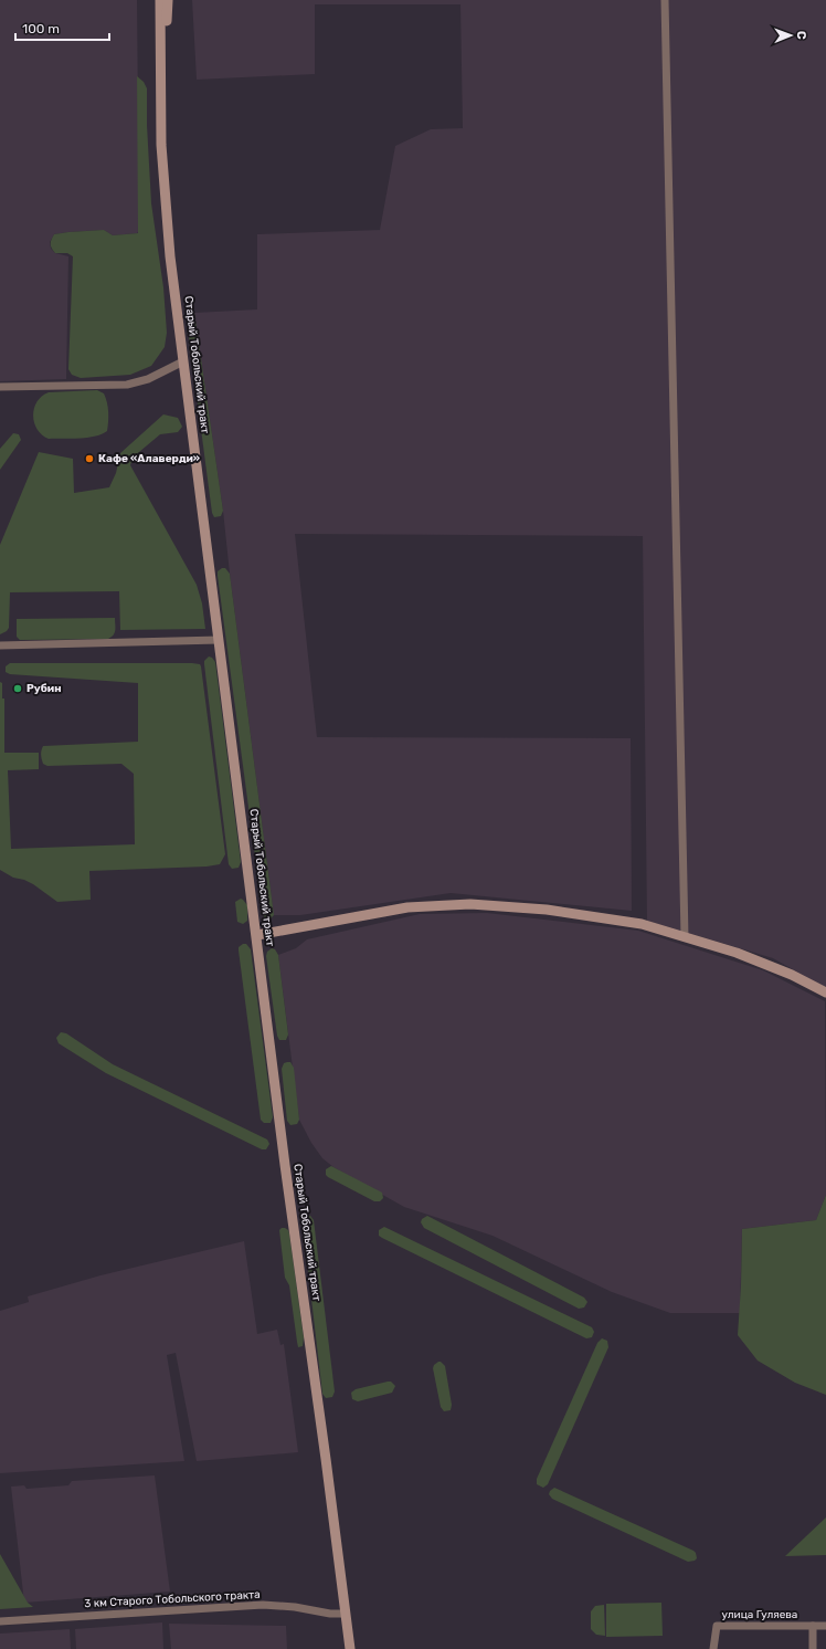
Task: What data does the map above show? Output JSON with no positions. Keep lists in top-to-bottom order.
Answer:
{
  "streets": {
    "street": ["Старый Тобольский тракт", "3 км Старого Тобольского тракта", "улица Гуляева"]
  },
  "crossings": [
    ["Старый Тобольский тракт", "3 км Старого Тобольского тракта"]
  ],
  "places": ["Кафе «Алаверди»", "Рубин"],
  "scale_bar": "100 m",
  "north": "right"
}
